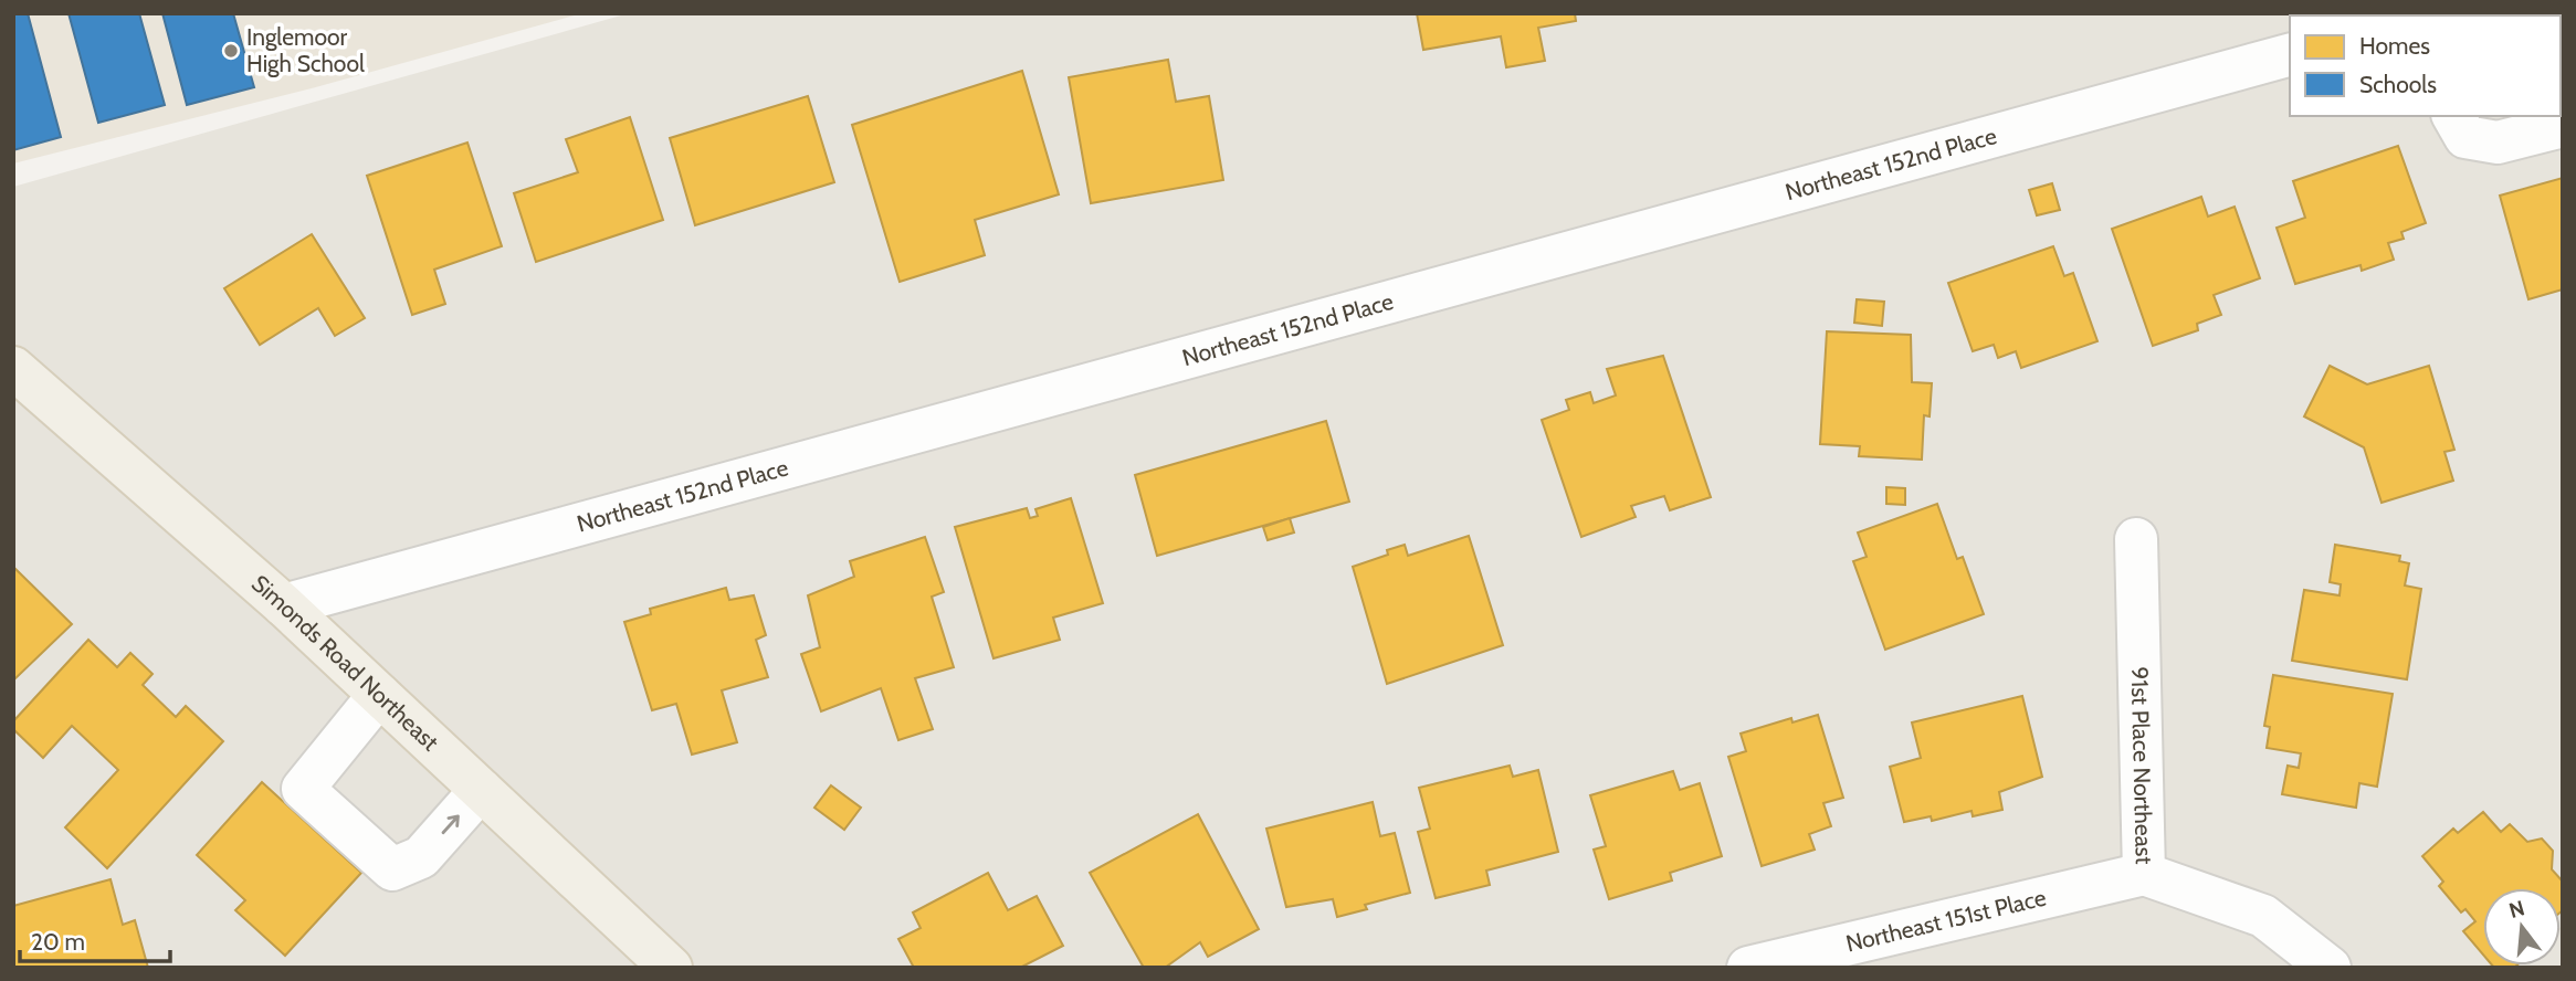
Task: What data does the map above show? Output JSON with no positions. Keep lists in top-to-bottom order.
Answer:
{
  "streets": {
    "main road": ["Simonds Road Northeast"],
    "street": ["Northeast 152nd Place", "91st Place Northeast", "Northeast 151st Place"]
  },
  "crossings": [
    ["Northeast 152nd Place", "Simonds Road Northeast"],
    ["91st Place Northeast", "Northeast 151st Place"]
  ],
  "places": ["Inglemoor High School"],
  "legend": ["Homes", "Schools"],
  "scale_bar": "20 m",
  "north": "top"
}
